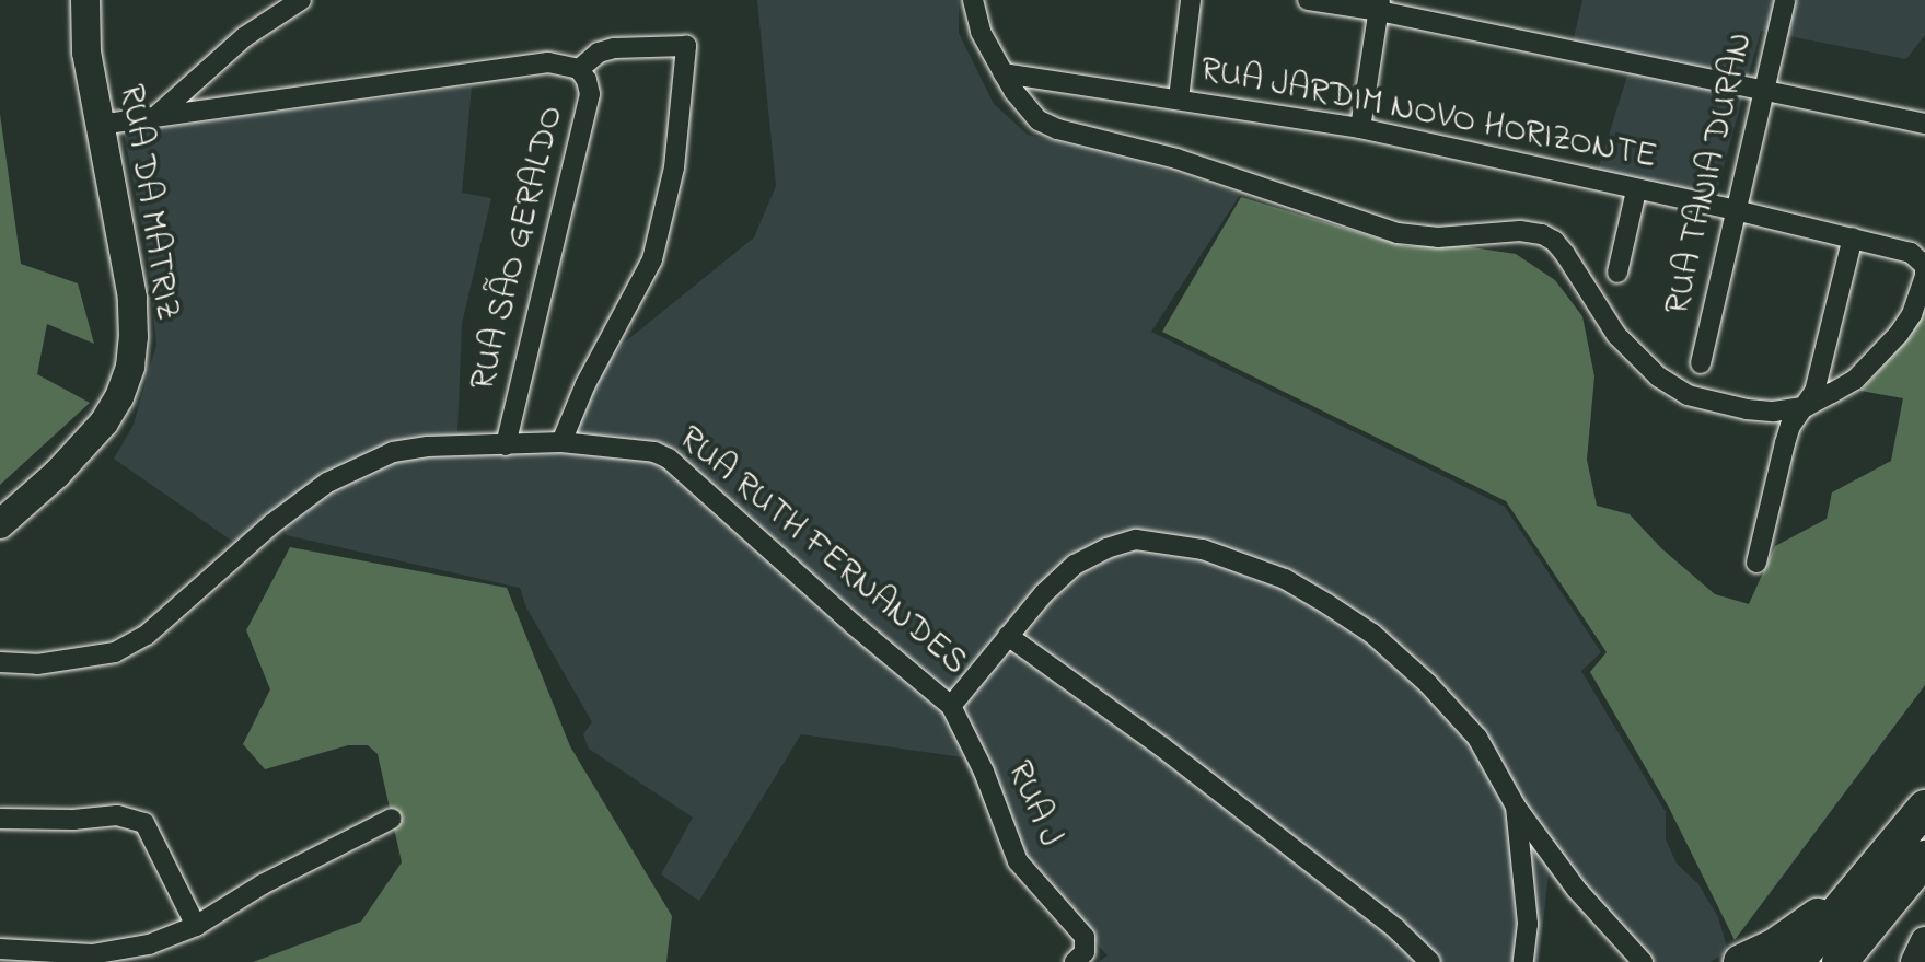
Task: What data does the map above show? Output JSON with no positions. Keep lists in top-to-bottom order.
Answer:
{
  "streets": {
    "street": [
      "RUA JARDIM NOVO HORIZONTE",
      "RUA TANIA DURAN",
      "RUA DA MATRIZ",
      "RUA SÃO GERALDO",
      "RUA RUTH FERNANDES",
      "RUA J"
    ]
  },
  "crossings": [
    ["RUA JARDIM NOVO HORIZONTE", "RUA TANIA DURAN"],
    ["RUA SÃO GERALDO", "RUA RUTH FERNANDES"],
    ["RUA RUTH FERNANDES", "RUA J"]
  ]
}
